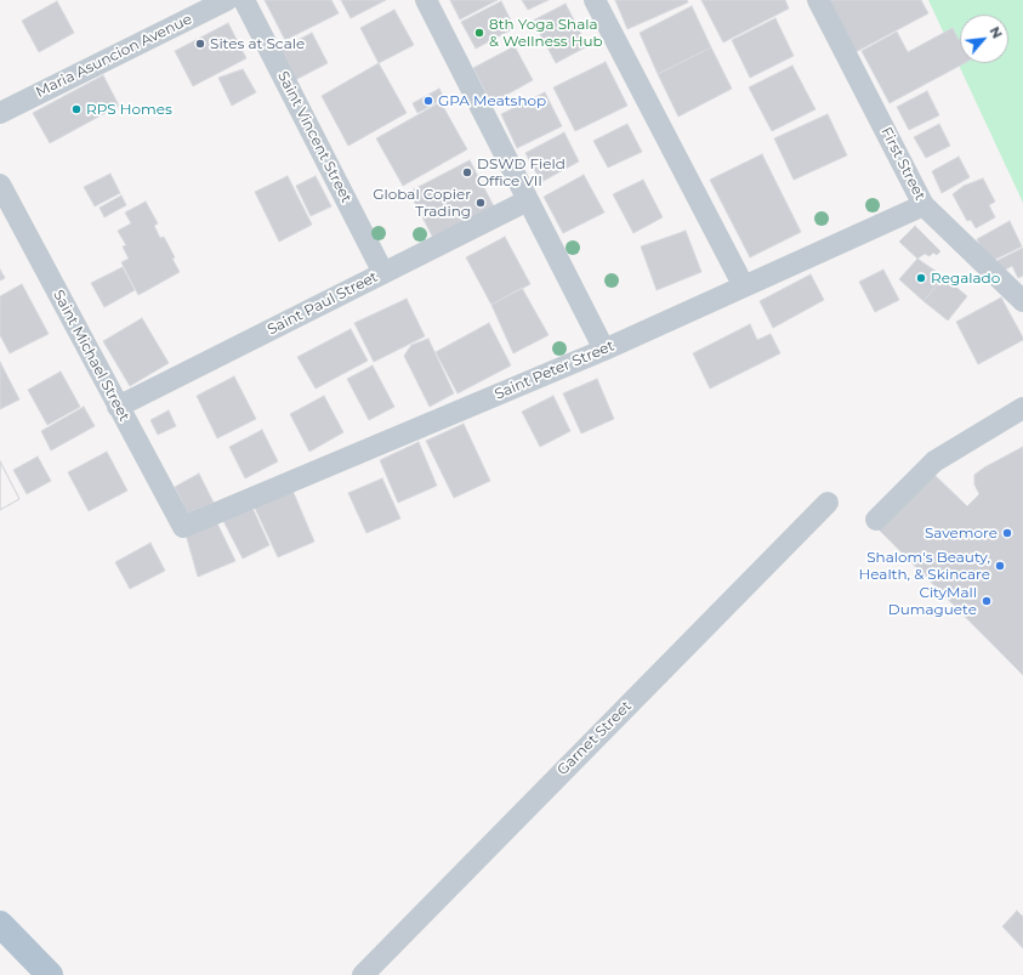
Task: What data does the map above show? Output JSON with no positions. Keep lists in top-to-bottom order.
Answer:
{
  "streets": {
    "street": [
      "Maria Asuncion Avenue",
      "Saint Vincent Street",
      "First Street",
      "Saint Paul Street",
      "Saint Michael Street",
      "Saint Peter Street",
      "Garnet Street"
    ]
  },
  "crossings": [
    ["Saint Vincent Street", "Saint Paul Street"],
    ["First Street", "Saint Peter Street"],
    ["Saint Paul Street", "Saint Michael Street"],
    ["Saint Michael Street", "Saint Peter Street"]
  ],
  "places": [
    "8th Yoga Shala & Wellness Hub",
    "Sites at Scale",
    "GPA Meatshop",
    "RPS Homes",
    "DSWD Field Office VII",
    "Global Copier Trading",
    "Regalado",
    "Savemore",
    "Shalom's Beauty, Health, & Skincare",
    "CityMall Dumaguete"
  ],
  "north": "top right"
}
